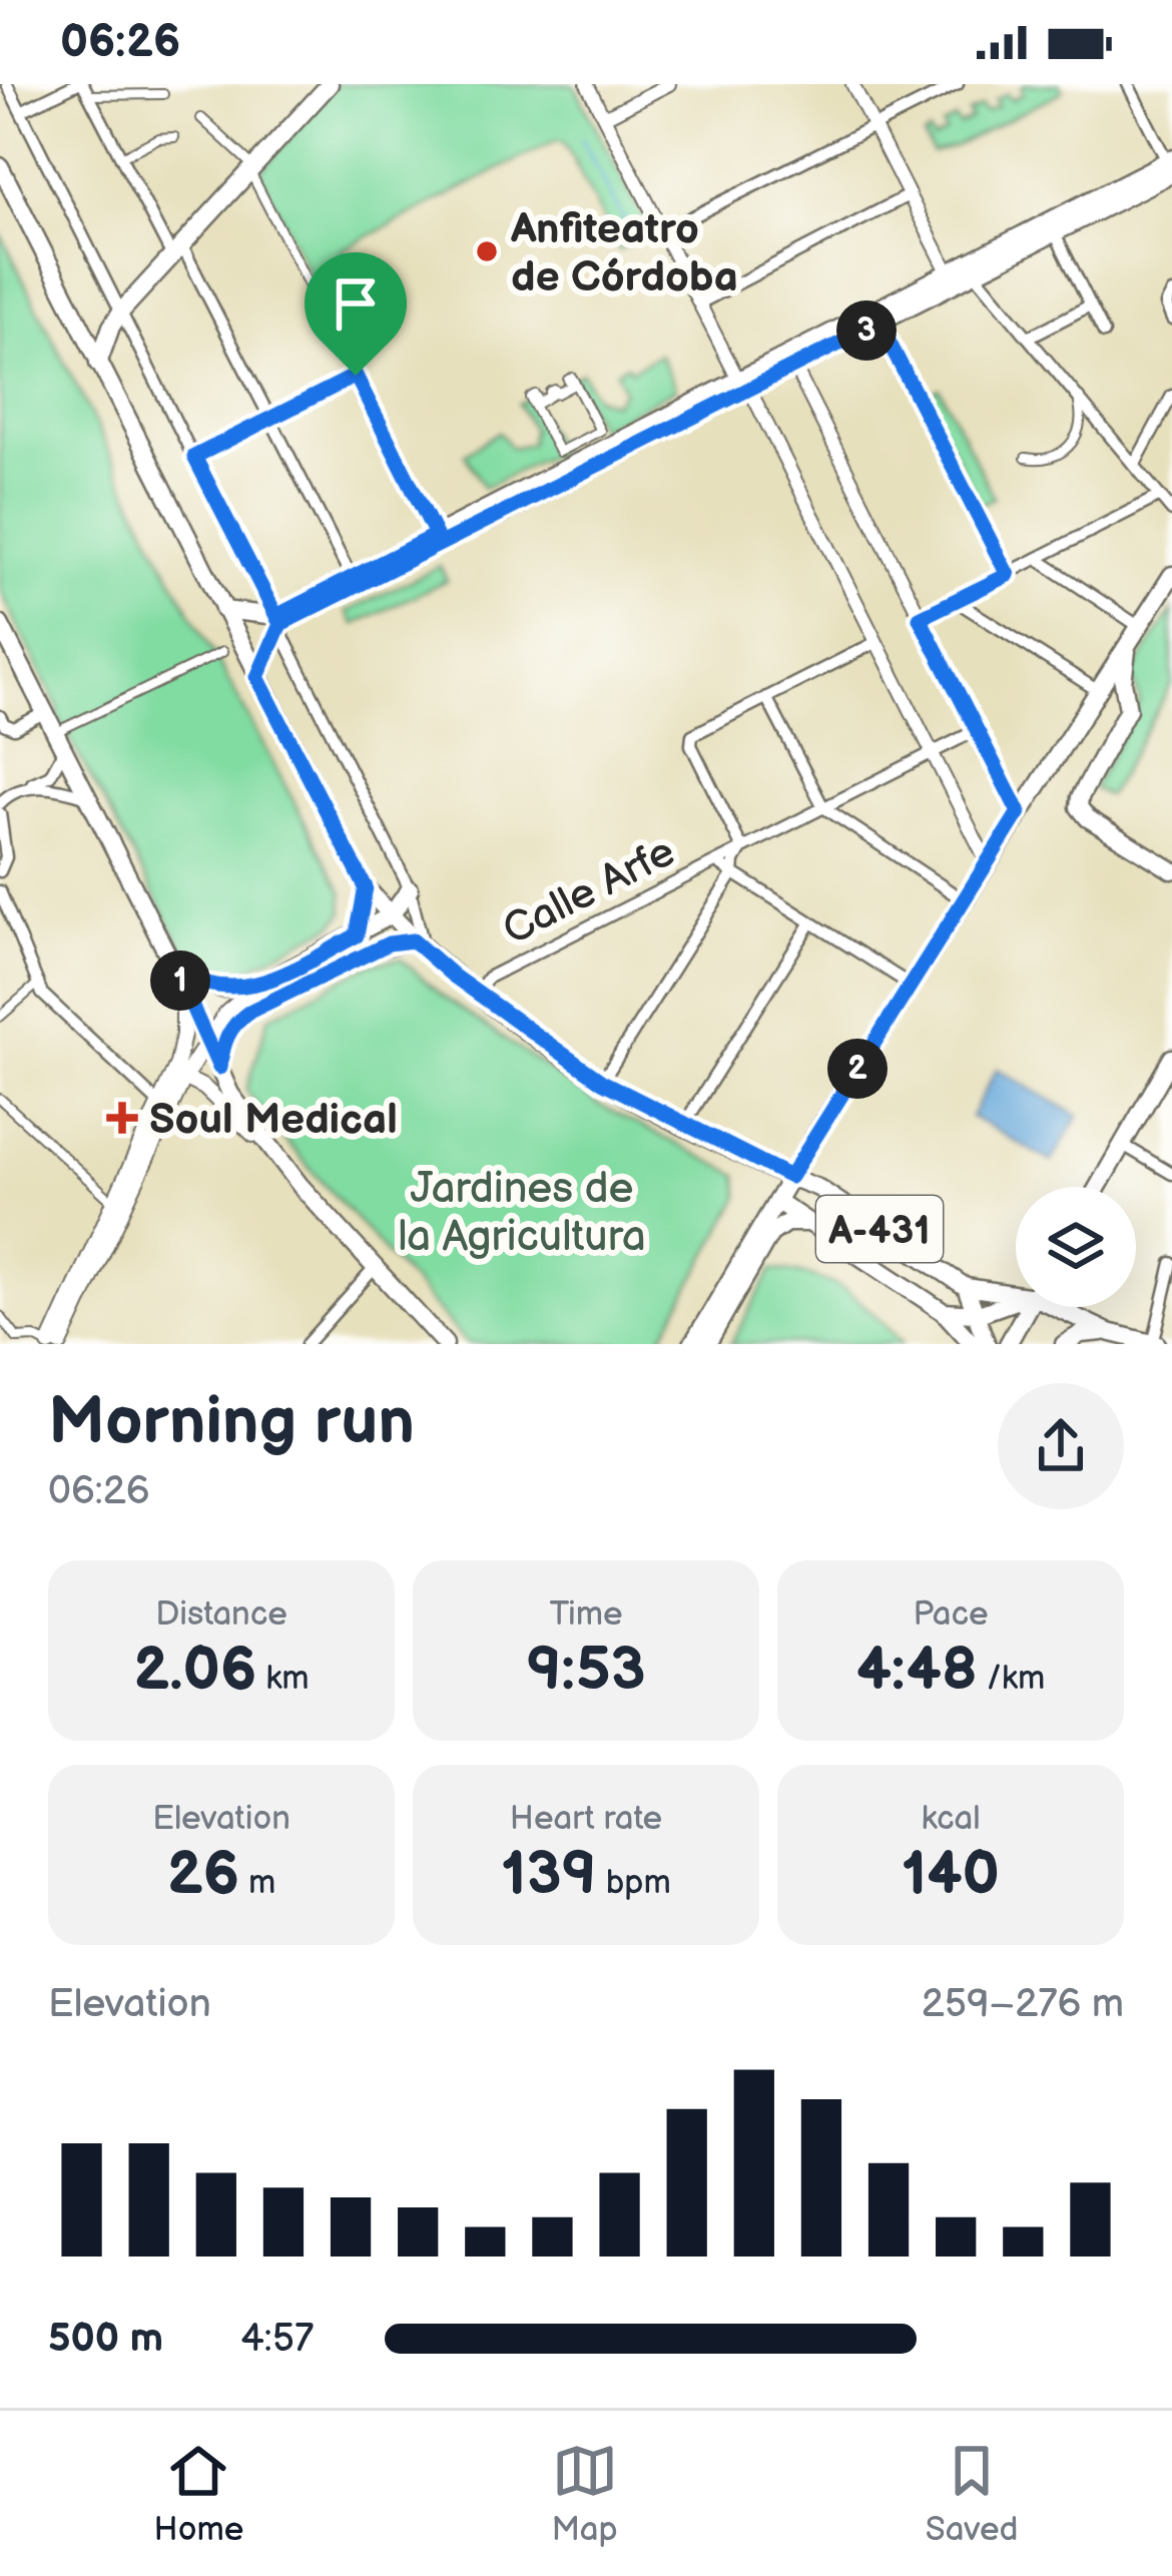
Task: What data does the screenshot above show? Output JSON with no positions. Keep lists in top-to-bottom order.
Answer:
{
  "streets": {
    "main road": ["A-431"],
    "street": ["Calle Arfe"]
  },
  "parks": ["Jardines de la Agricultura"],
  "places": {
    "other": ["Anfiteatro de Córdoba"],
    "health": ["Soul Medical"]
  },
  "page": {
    "status": "06:26",
    "pins": ["3", "1", "2"],
    "heading": ["Morning run", "06:26"],
    "stats": [
      ["Distance", "2.06 km"],
      ["Time", "9:53"],
      ["Pace", "4:48 /km"],
      ["Elevation", "26 m"],
      ["Heart rate", "139 bpm"],
      ["kcal", "140"]
    ],
    "chart": ["Elevation", "259–276 m"],
    "list": [
      {
        "name": "500 m",
        "note": "4:57"
      }
    ],
    "tabs": ["Home", "Map", "Saved"]
  }
}
